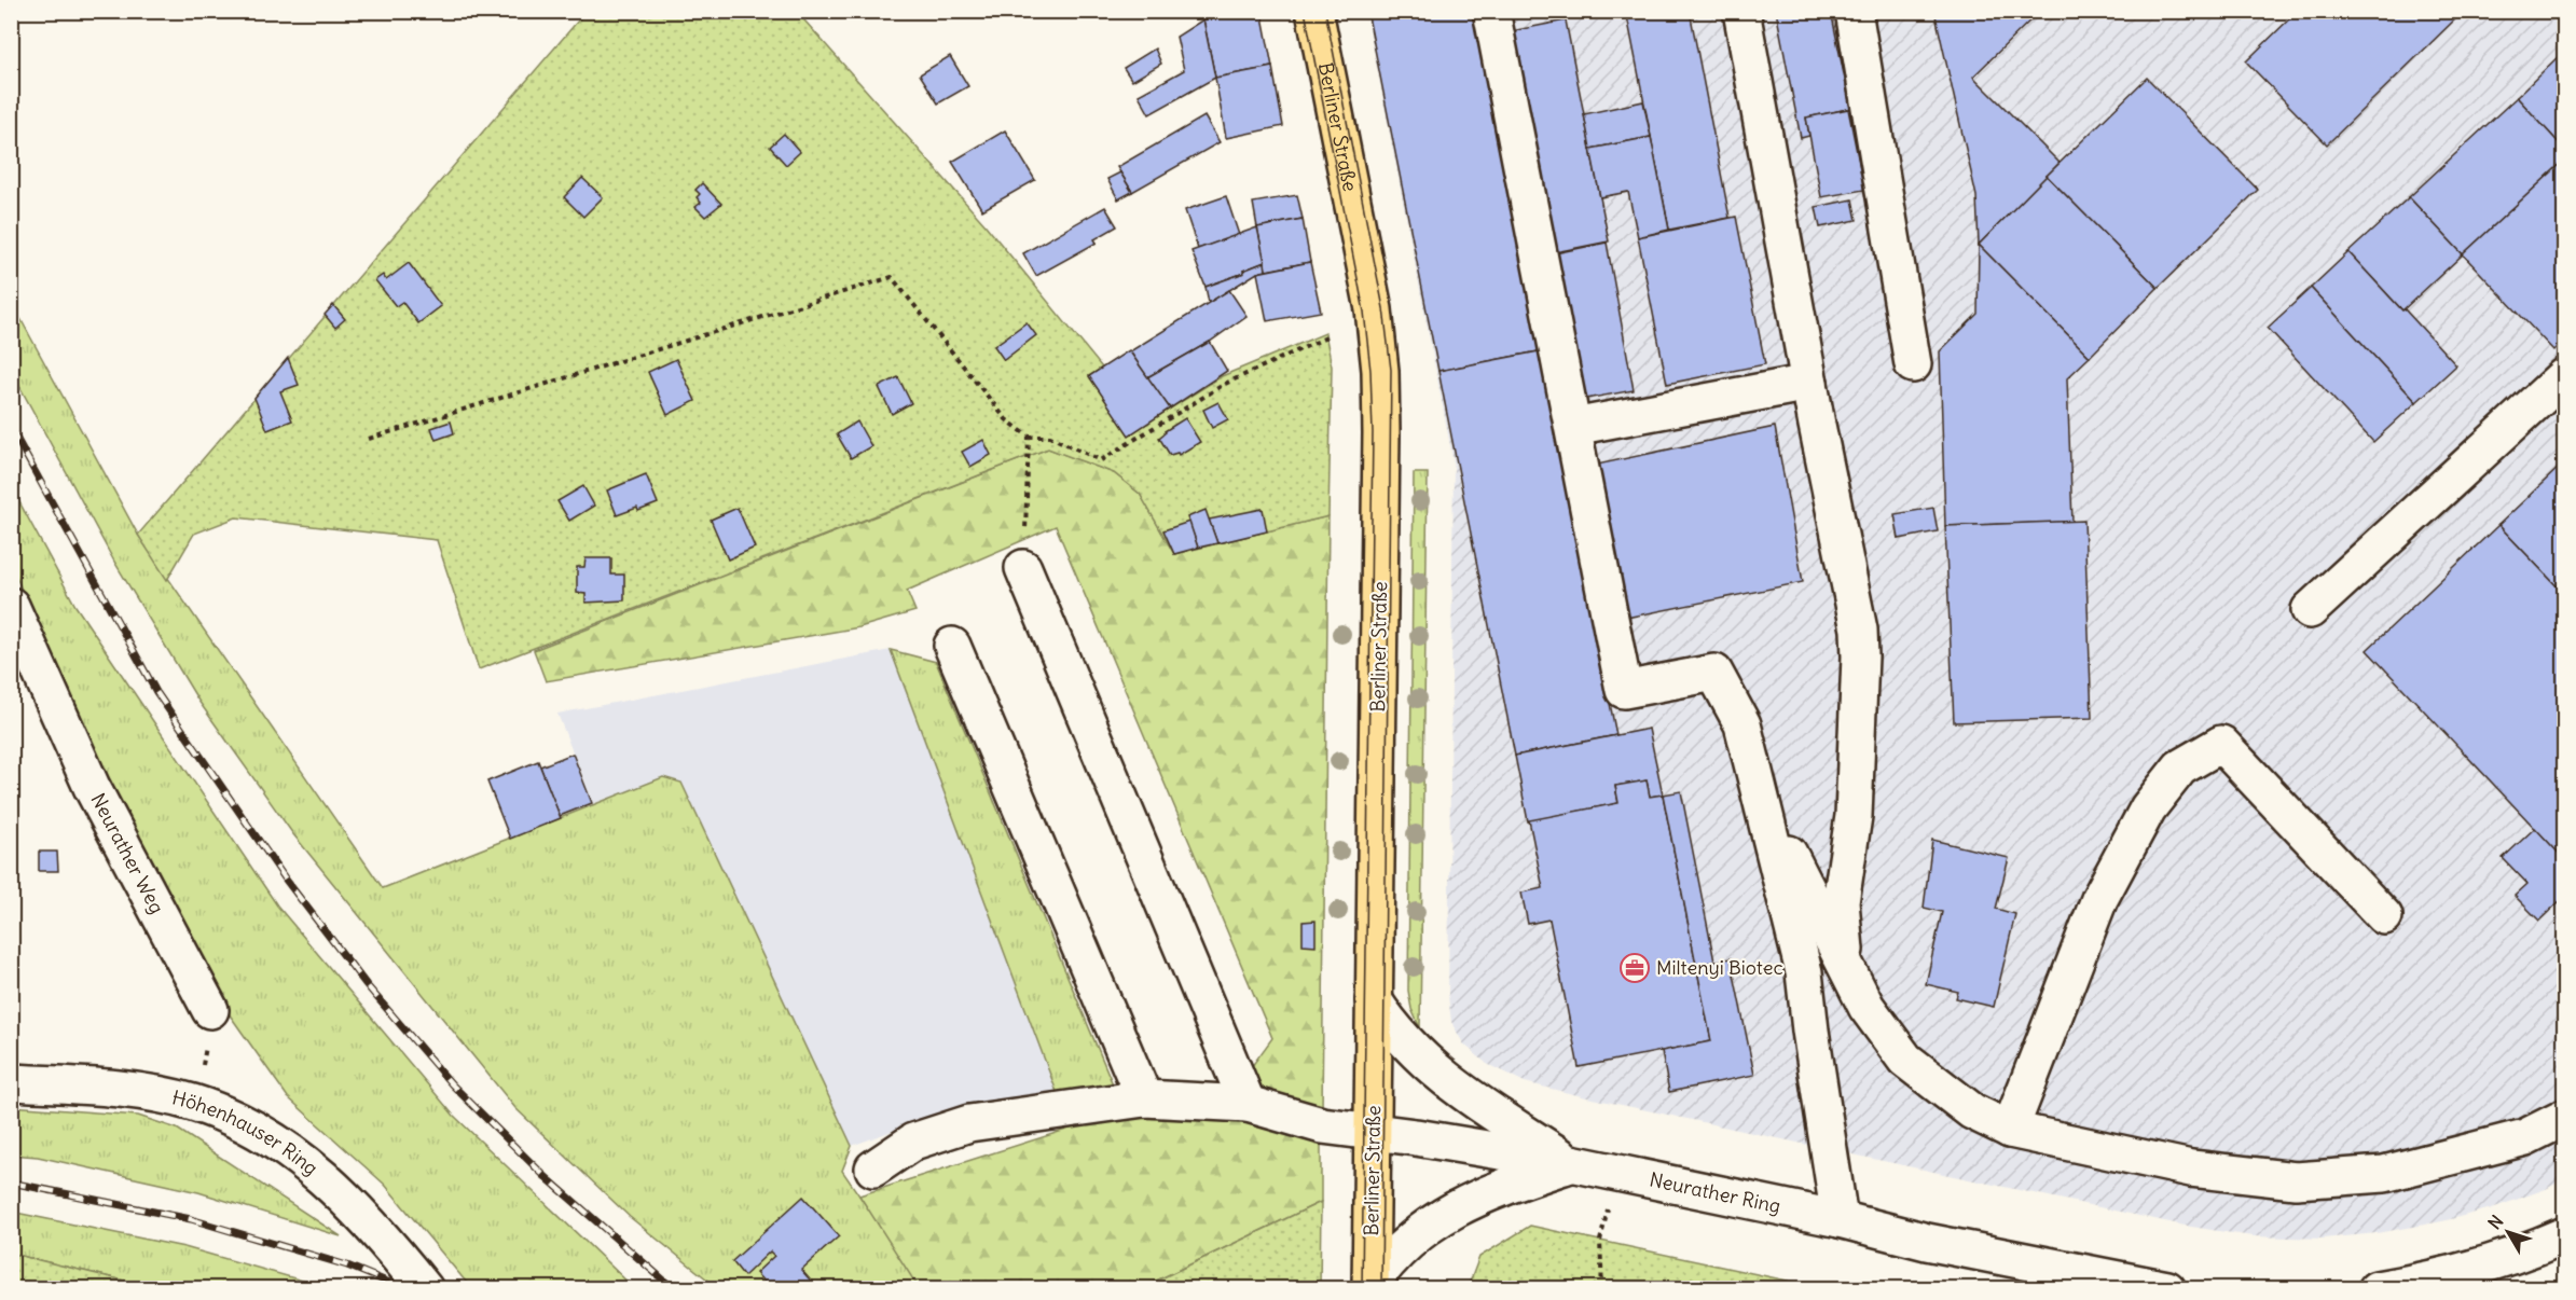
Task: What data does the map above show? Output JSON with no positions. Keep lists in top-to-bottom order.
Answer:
{
  "streets": {
    "main road": ["Berliner Straße"],
    "street": ["Neurather Weg", "Höhenhauser Ring", "Neurather Ring"]
  },
  "crossings": [
    ["Berliner Straße", "Neurather Ring"]
  ],
  "places": {
    "office": ["Miltenyi Biotec"]
  },
  "north": "top left"
}
